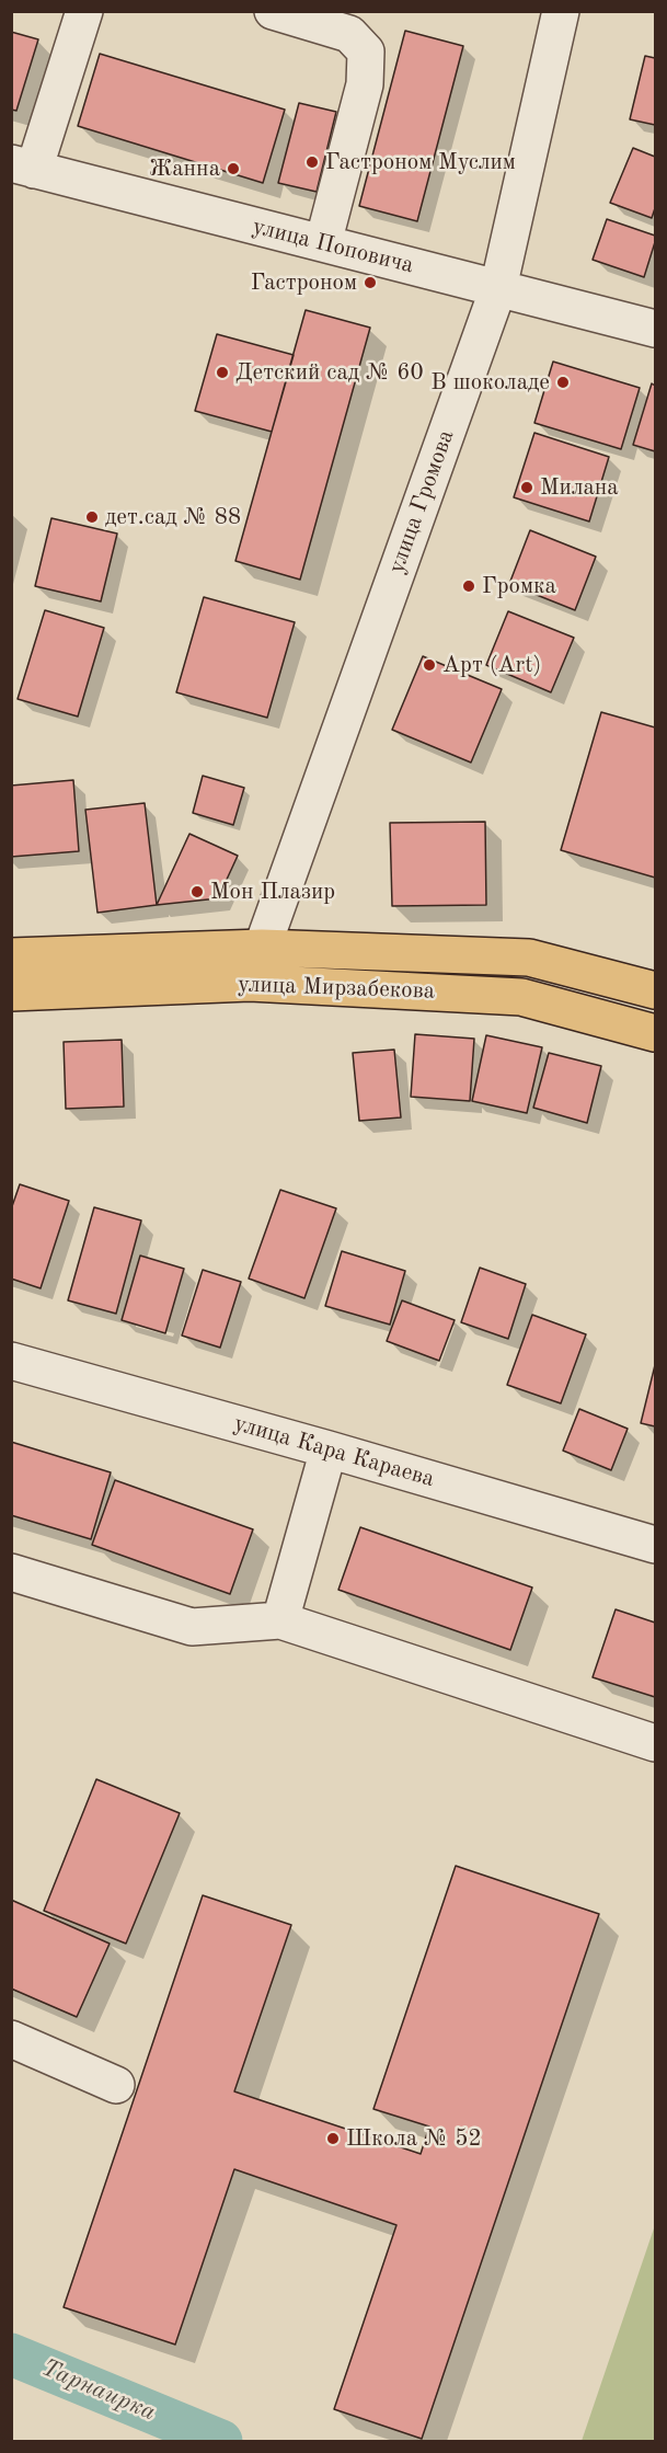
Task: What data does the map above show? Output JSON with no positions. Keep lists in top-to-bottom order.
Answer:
{
  "streets": {
    "main road": ["улица Мирзабекова"],
    "street": ["улица Поповича", "улица Громова", "улица Кара Караева"]
  },
  "crossings": [
    ["улица Поповича", "улица Громова"],
    ["улица Громова", "улица Мирзабекова"]
  ],
  "water": ["Тарнаирка"],
  "places": [
    "Гастроном Муслим",
    "Жанна",
    "Гастроном",
    "Детский сад № 60",
    "В шоколаде",
    "Милана",
    "дет.сад № 88",
    "Громка",
    "Арт (Art)",
    "Мон Плазир",
    "Школа № 52"
  ]
}
